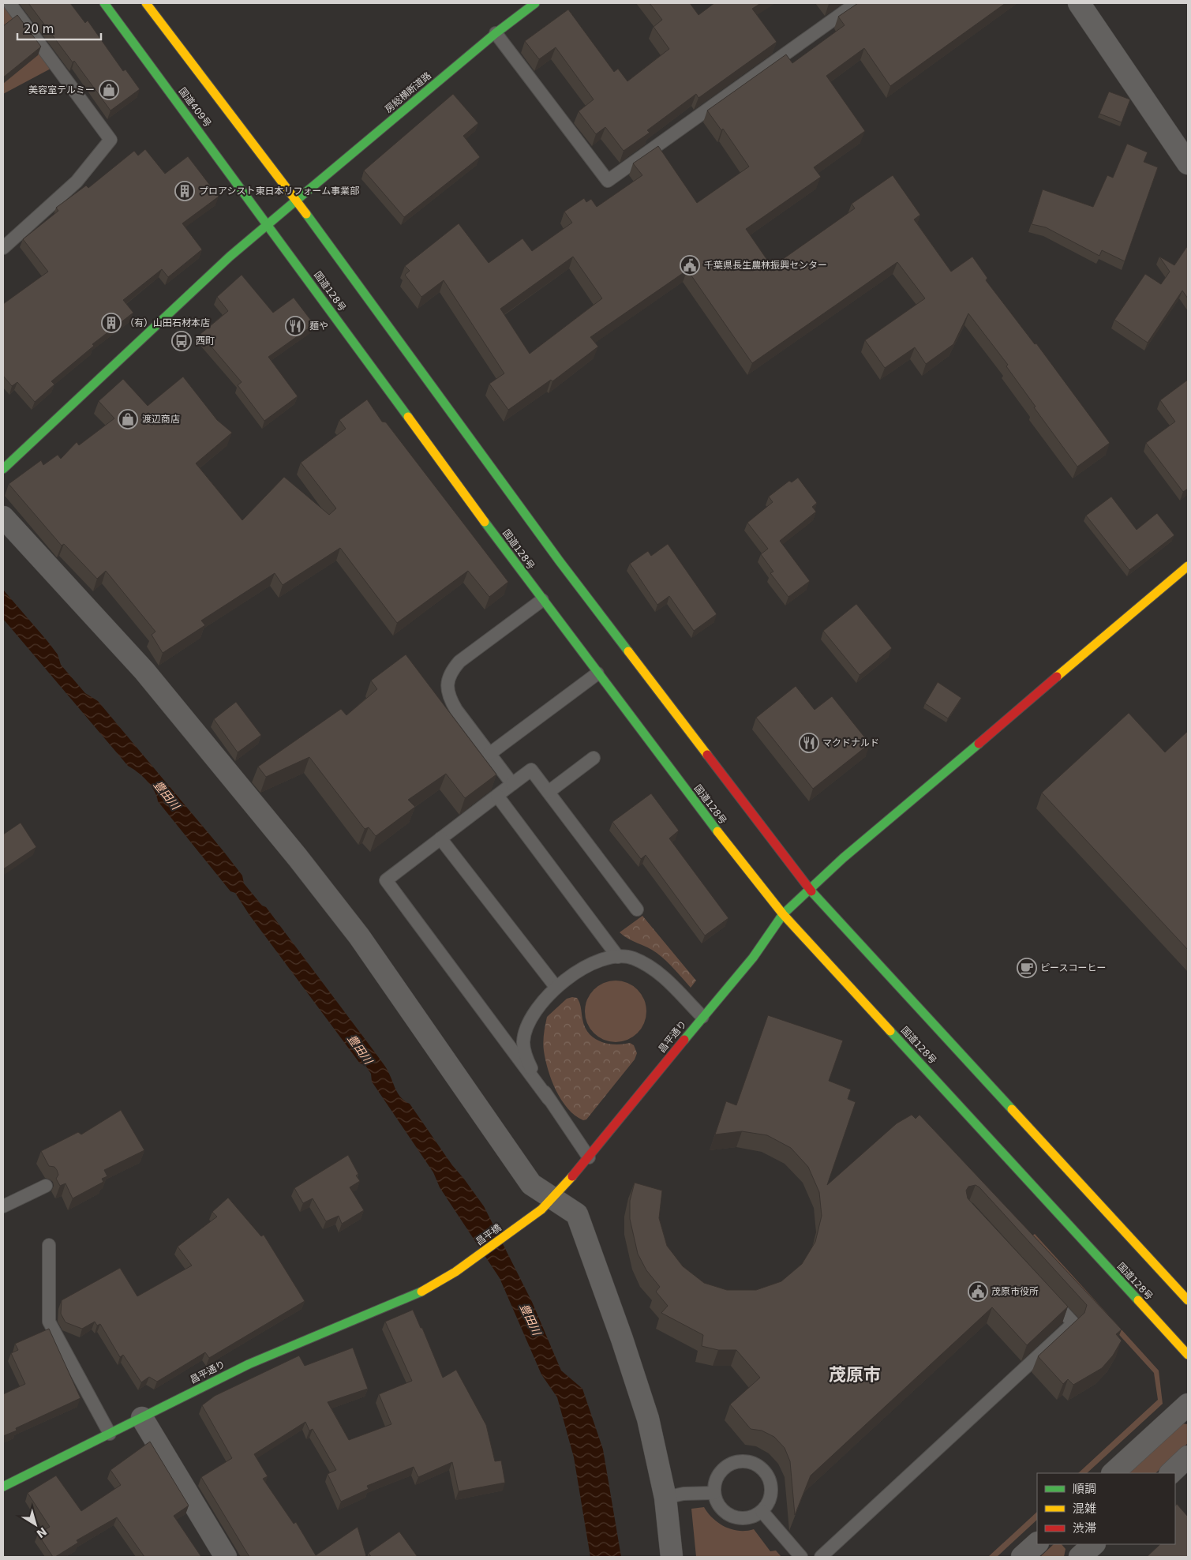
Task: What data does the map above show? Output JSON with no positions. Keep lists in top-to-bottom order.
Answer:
{
  "streets": {
    "main road": [
      "房総横断道路",
      "国道409号",
      "国道128号",
      "昌平通り",
      "昌平橋"
    ]
  },
  "crossings": [
    ["国道409号", "国道128号"],
    ["国道128号", "昌平通り"],
    ["昌平通り", "昌平橋"]
  ],
  "districts": ["茂原市"],
  "water": ["豊田川"],
  "places": {
    "shop": ["美容室テルミー", "渡辺商店"],
    "building": ["プロアシスト東日本リフォーム事業部", "（有）山田石材本店"],
    "public building": ["千葉県長生農林振興センター", "茂原市役所"],
    "restaurant": ["麺や", "マクドナルド"],
    "bus stop": ["西町"],
    "cafe": ["ピースコーヒー"]
  },
  "legend": ["順調", "混雑", "渋滞"],
  "scale_bar": "20 m",
  "north": "bottom right"
}
